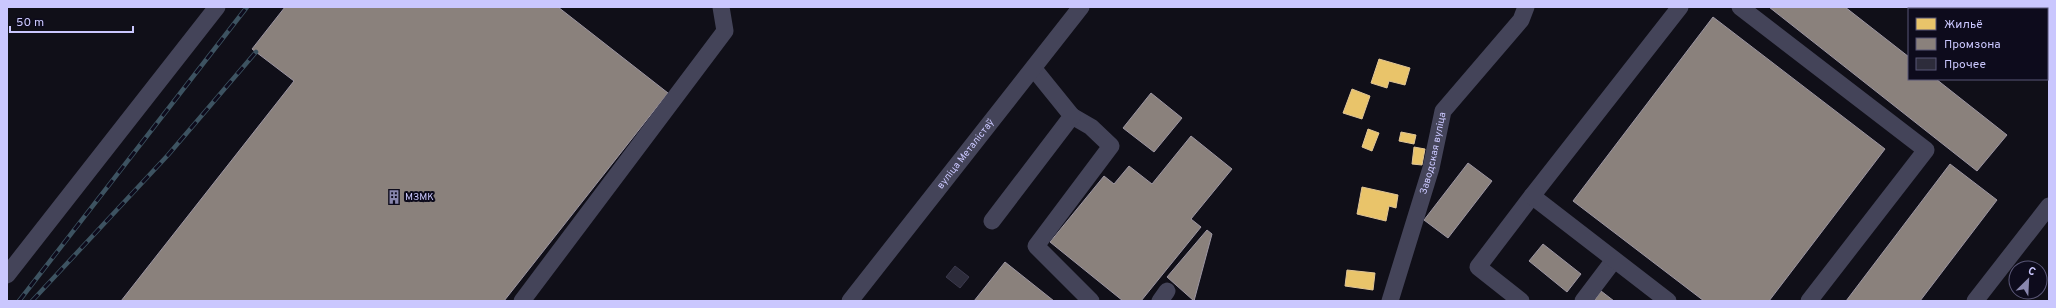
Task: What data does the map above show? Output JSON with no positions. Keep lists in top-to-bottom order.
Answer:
{
  "streets": {
    "street": ["вуліца Металістаў", "Заводская вуліца"]
  },
  "places": {
    "building": ["МЗМК"]
  },
  "legend": ["Жильё", "Промзона", "Прочее"],
  "scale_bar": "50 m",
  "north": "top right"
}
